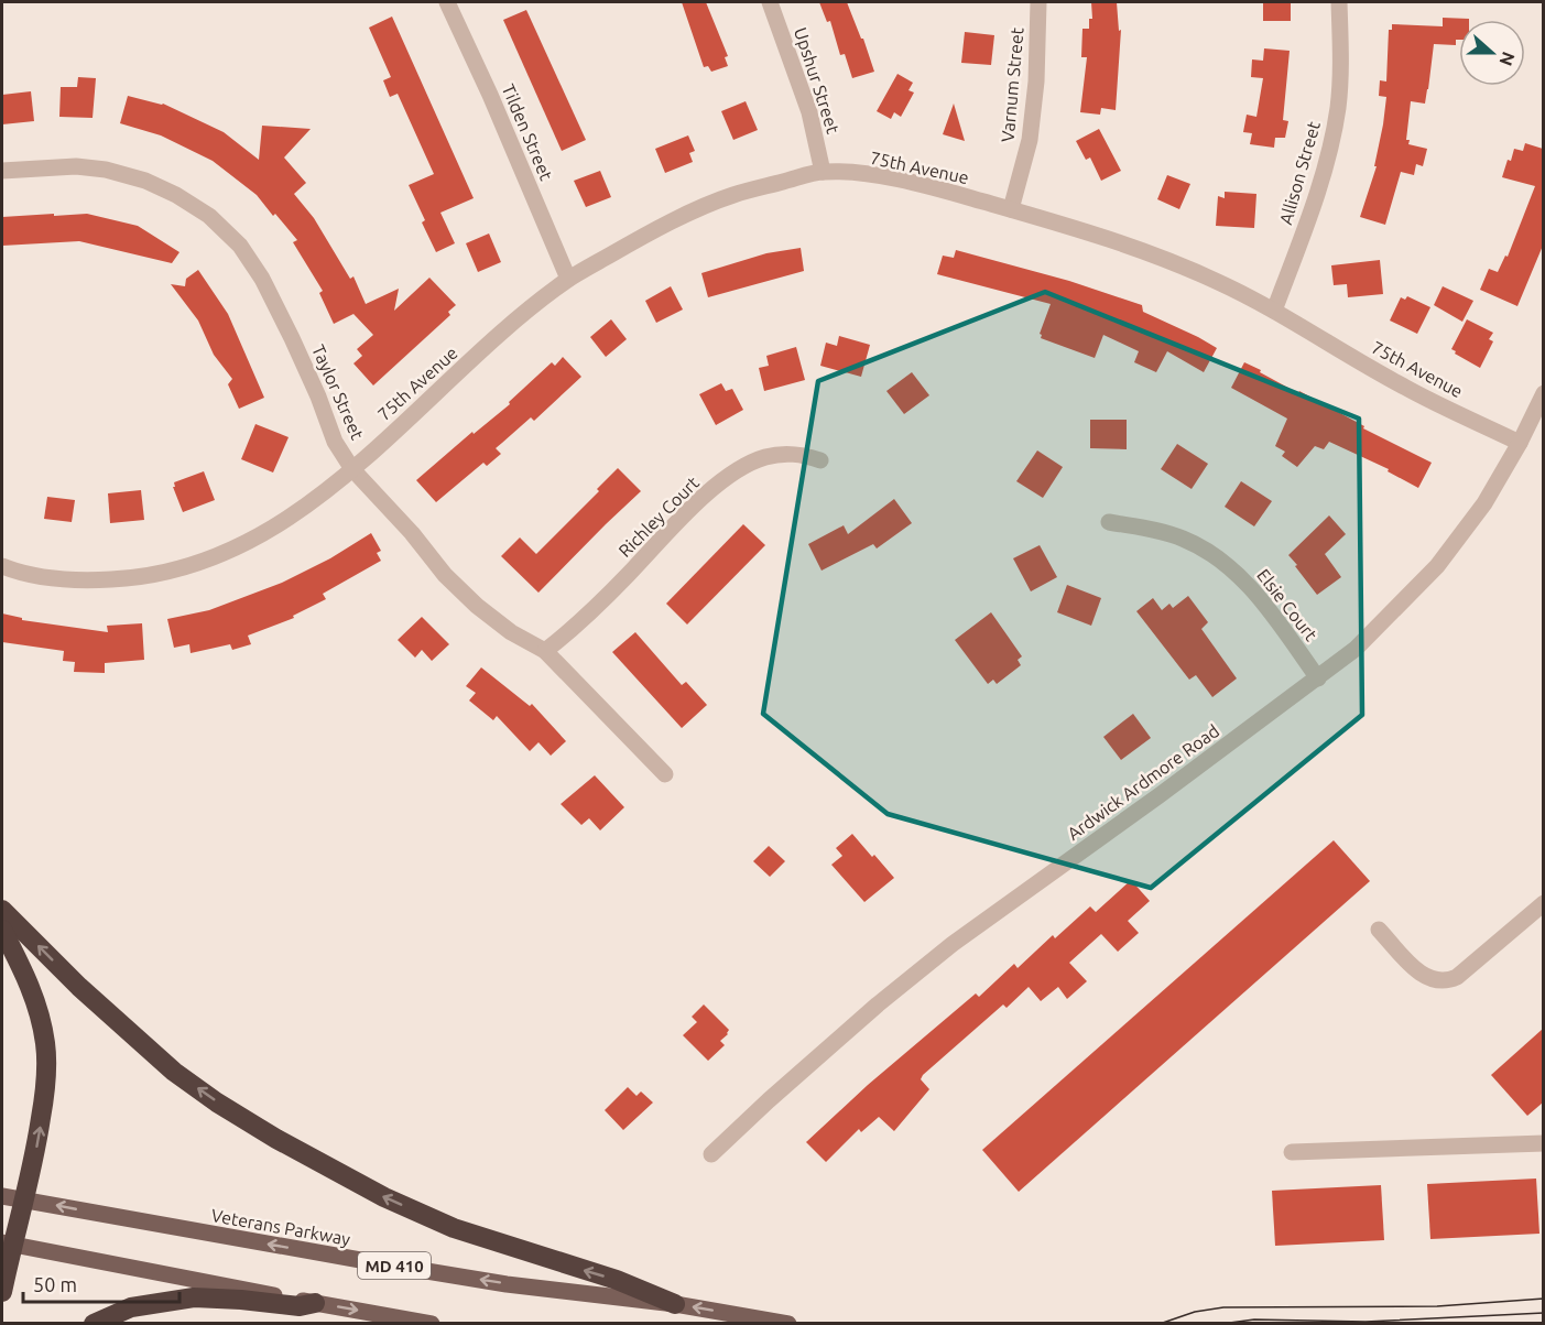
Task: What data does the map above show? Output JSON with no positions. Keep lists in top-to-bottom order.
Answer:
{
  "streets": {
    "main road": ["Veterans Parkway", "MD 410"],
    "street": [
      "Upshur Street",
      "Varnum Street",
      "Tilden Street",
      "75th Avenue",
      "Allison Street",
      "Taylor Street",
      "Richley Court",
      "Elsie Court",
      "Ardwick Ardmore Road"
    ]
  },
  "crossings": [
    ["Upshur Street", "75th Avenue"],
    ["Varnum Street", "75th Avenue"],
    ["Tilden Street", "75th Avenue"],
    ["75th Avenue", "Allison Street"],
    ["75th Avenue", "Taylor Street"],
    ["75th Avenue", "Ardwick Ardmore Road"],
    ["Taylor Street", "Richley Court"],
    ["Elsie Court", "Ardwick Ardmore Road"]
  ],
  "scale_bar": "50 m",
  "north": "right"
}
